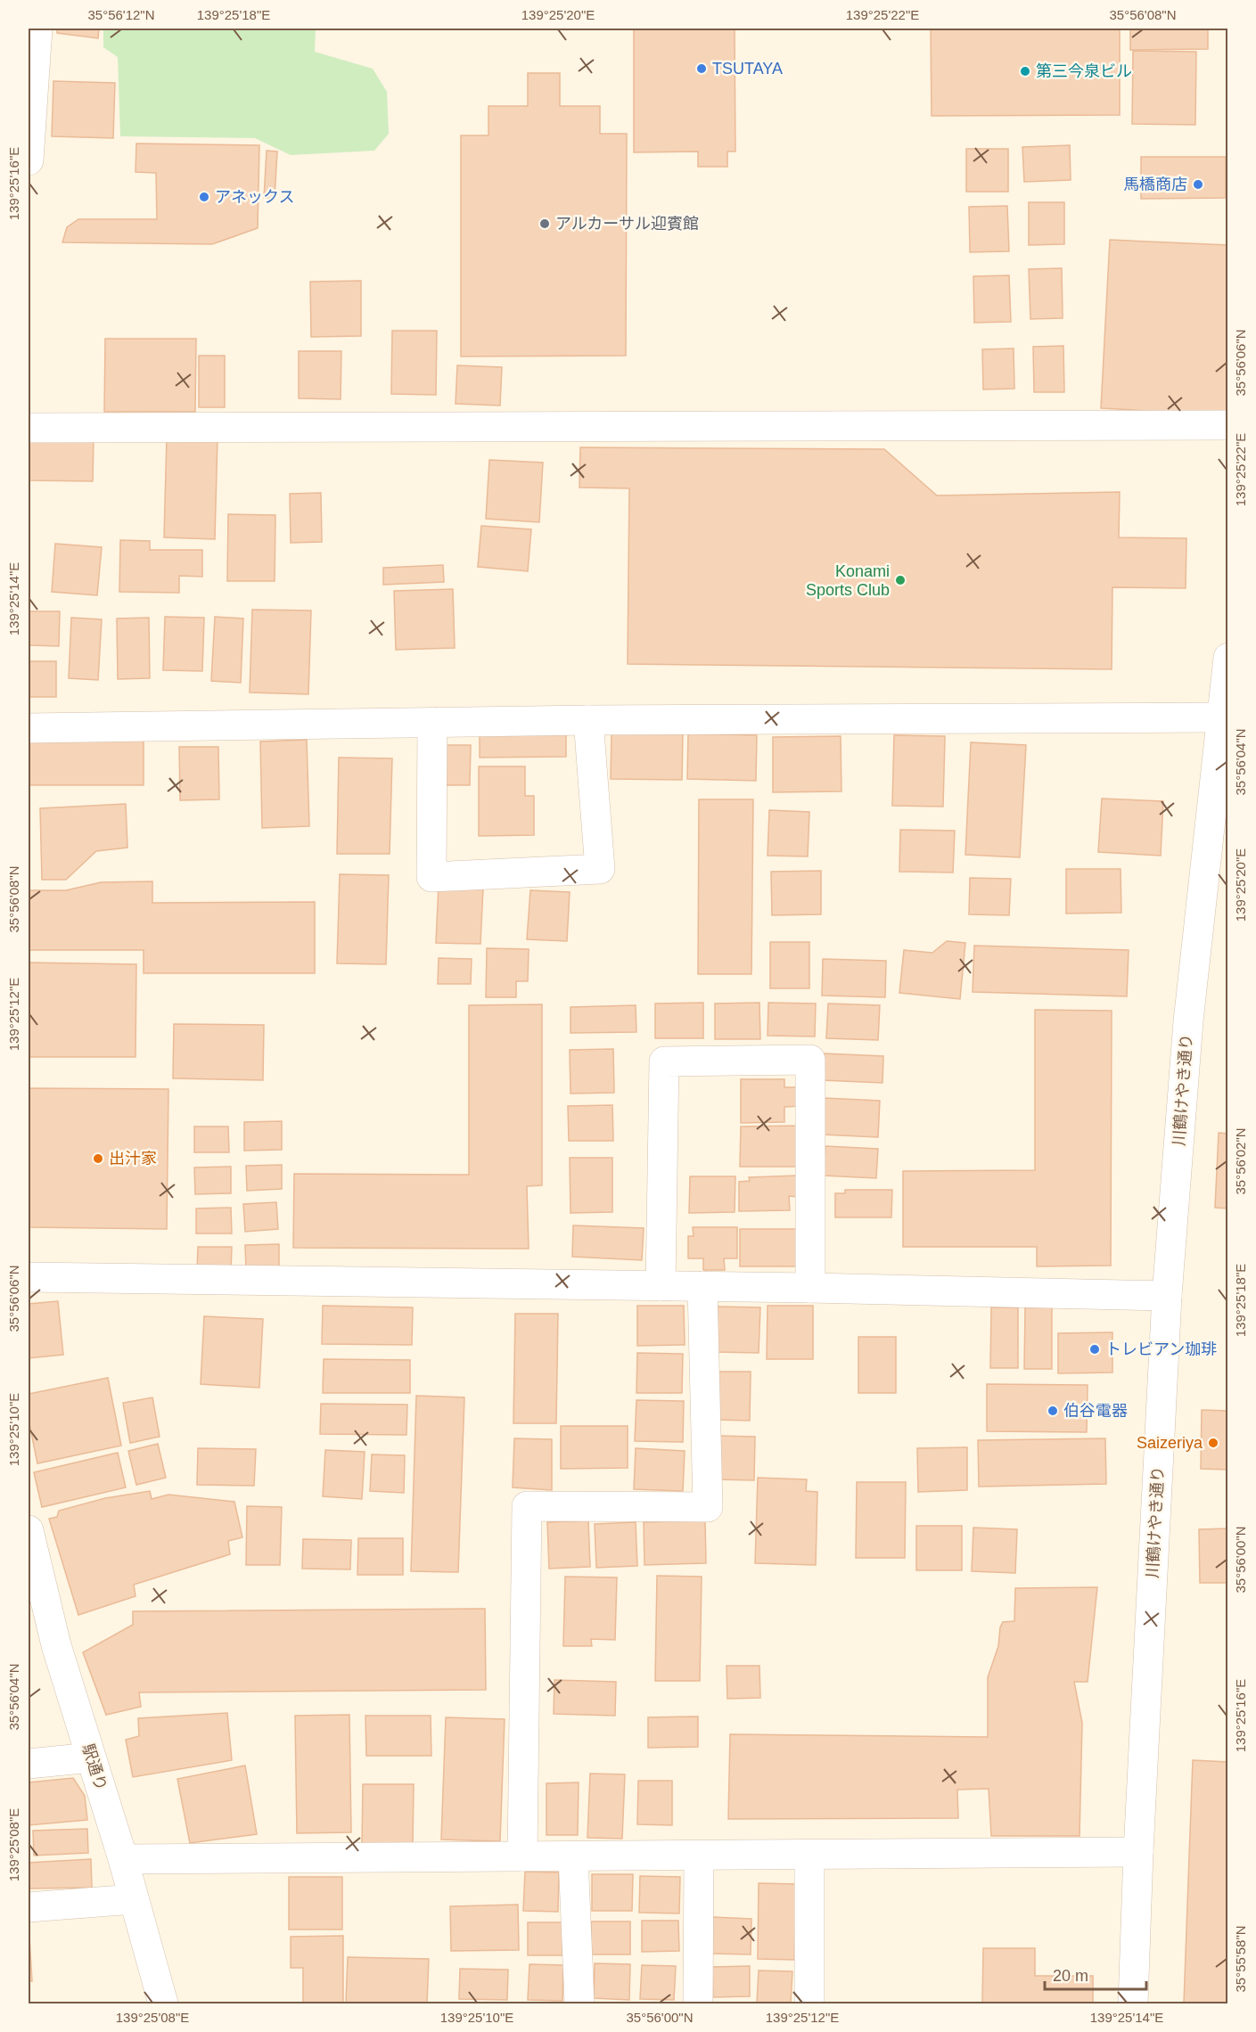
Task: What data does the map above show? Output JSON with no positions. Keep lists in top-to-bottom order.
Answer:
{
  "streets": {
    "street": ["川鶴けやき通り", "駅通り"]
  },
  "places": [
    "TSUTAYA",
    "第三今泉ビル",
    "馬橋商店",
    "アネックス",
    "アルカーサル迎賓館",
    "Konami Sports Club",
    "出汁家",
    "トレビアン珈琲",
    "伯谷電器",
    "Saizeriya"
  ],
  "scale_bar": "20 m",
  "coordinates": [
    "35°56'12\"N",
    "139°25'18\"E",
    "139°25'20\"E",
    "139°25'22\"E",
    "35°56'08\"N",
    "139°25'16\"E",
    "35°56'06\"N",
    "139°25'14\"E",
    "35°56'04\"N",
    "139°25'12\"E",
    "35°56'02\"N",
    "139°25'10\"E",
    "35°56'00\"N",
    "139°25'08\"E",
    "35°55'58\"N"
  ]
}
